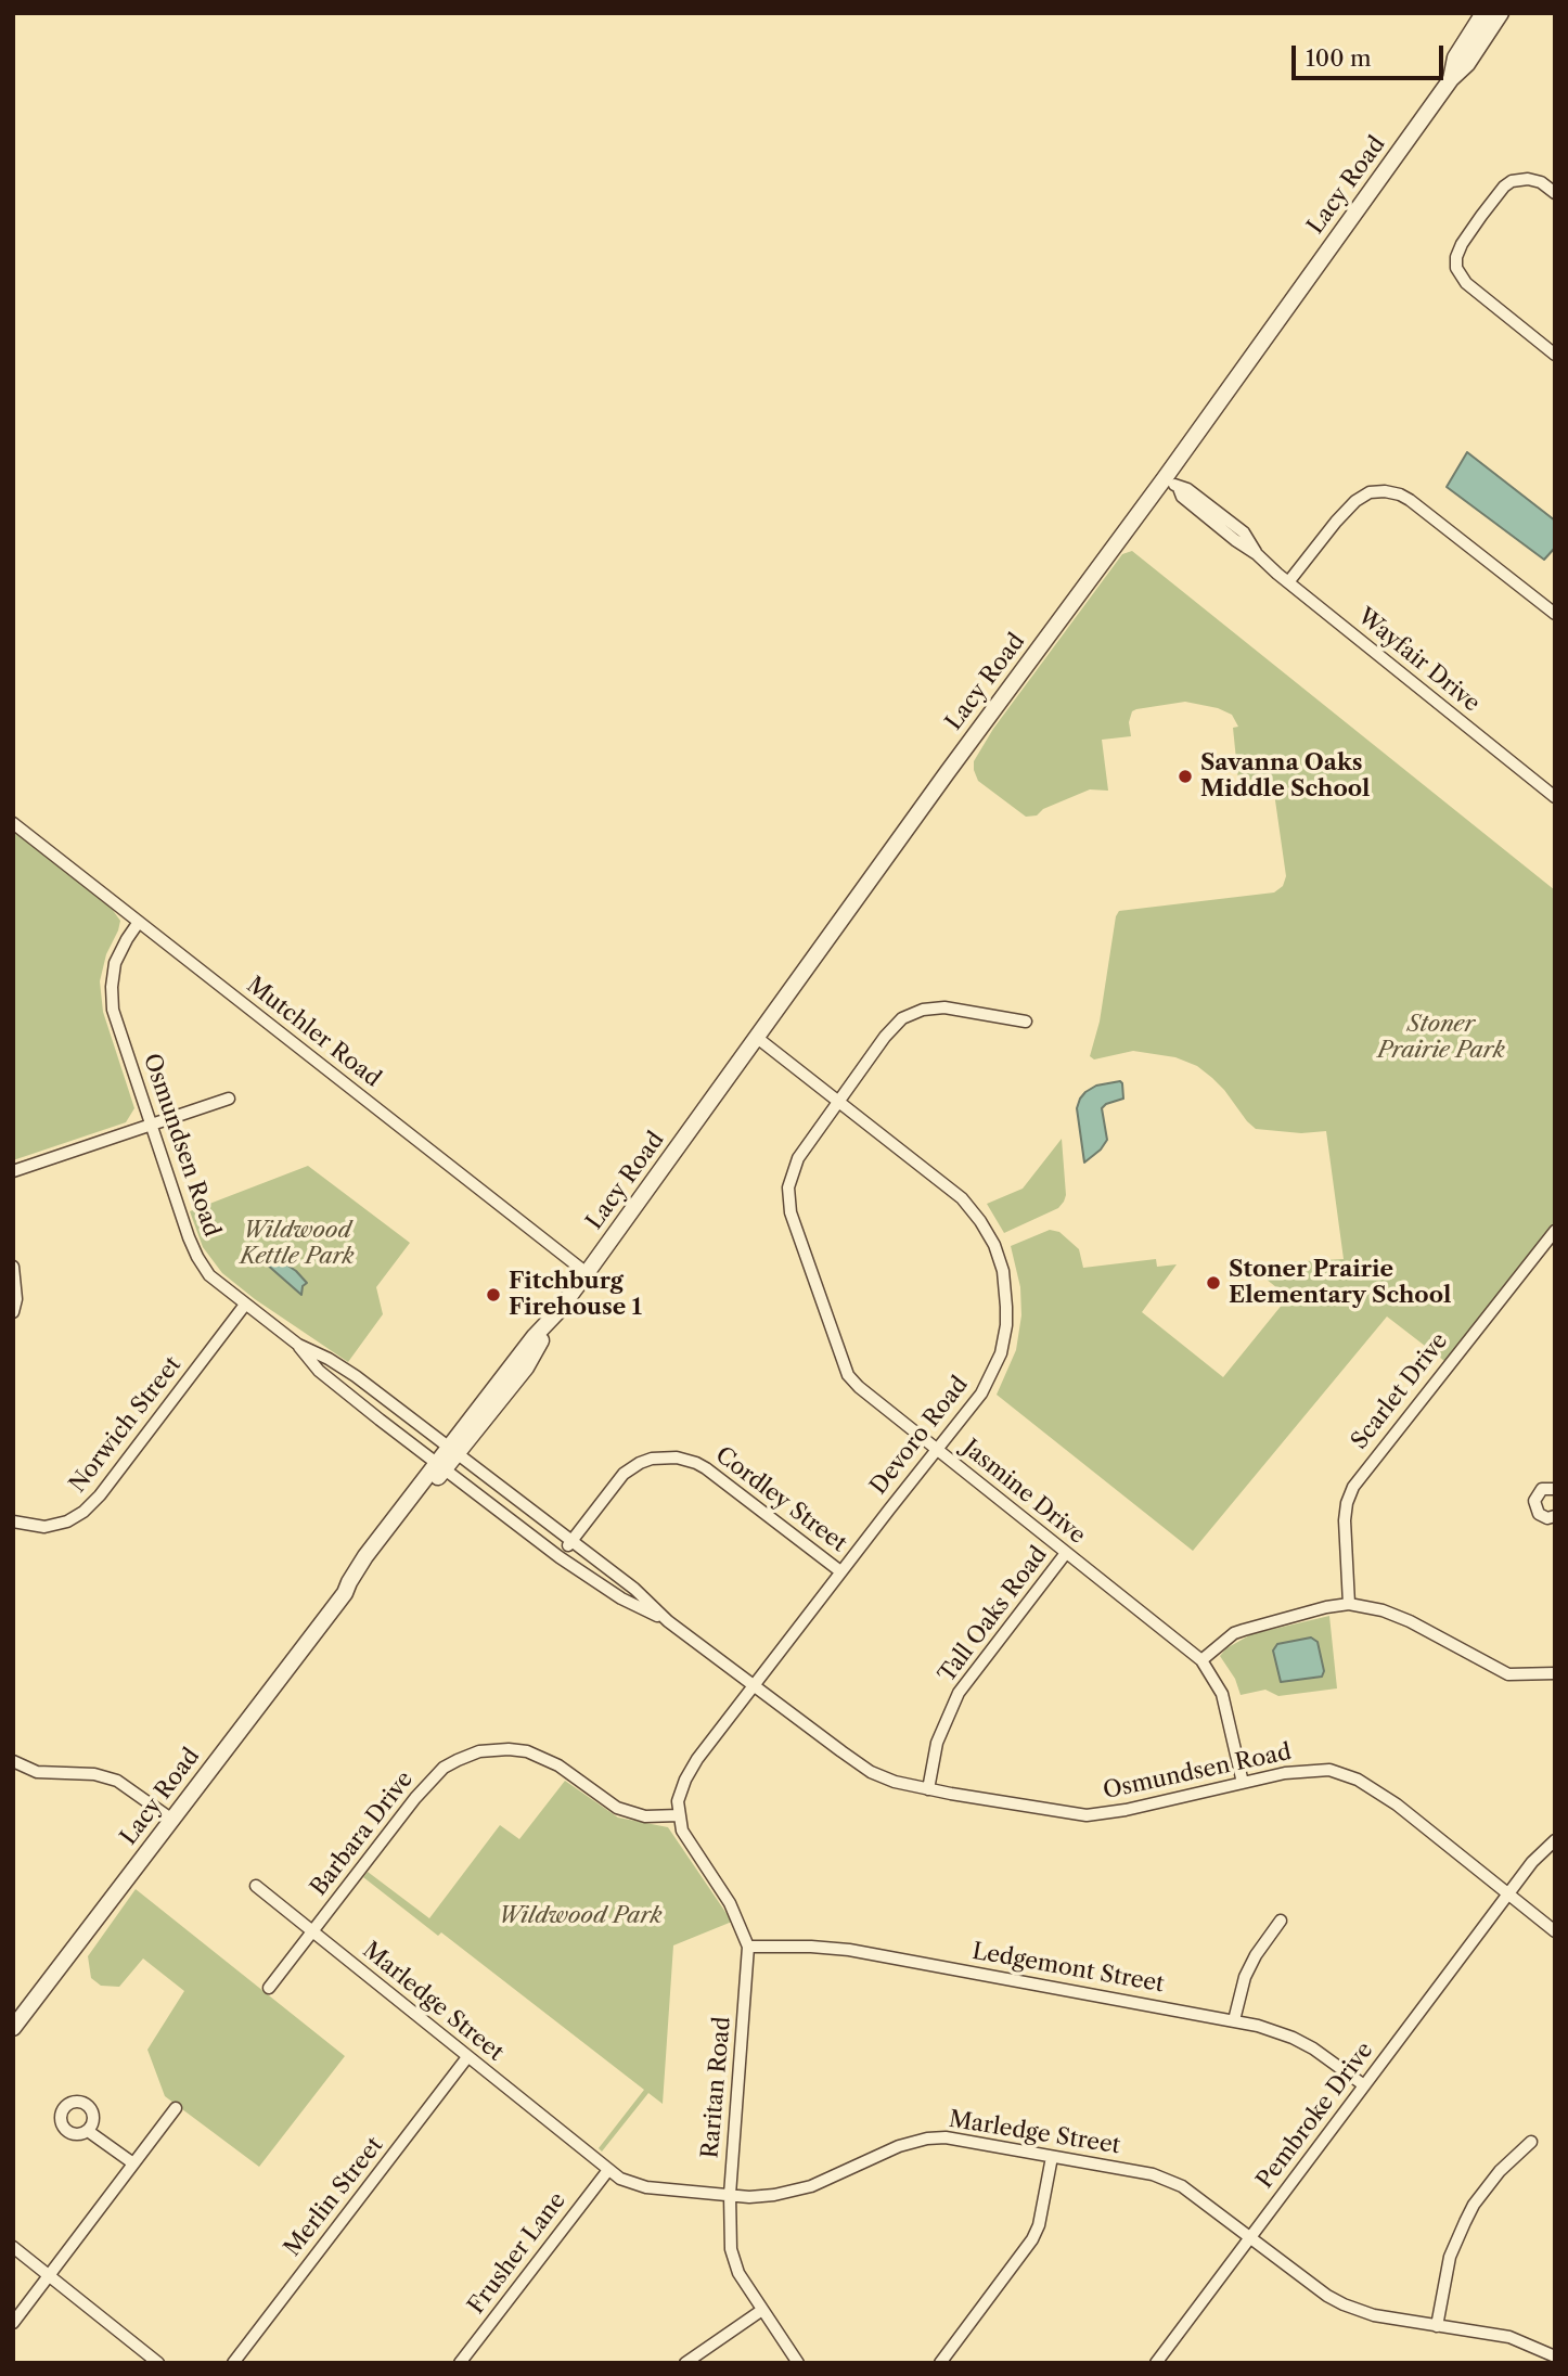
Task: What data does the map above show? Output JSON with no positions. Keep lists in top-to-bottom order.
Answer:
{
  "streets": {
    "street": [
      "Lacy Road",
      "Wayfair Drive",
      "Mutchler Road",
      "Osmundsen Road",
      "Scarlet Drive",
      "Norwich Street",
      "Devoro Road",
      "Jasmine Drive",
      "Cordley Street",
      "Tall Oaks Road",
      "Barbara Drive",
      "Ledgemont Street",
      "Marledge Street",
      "Raritan Road",
      "Pembroke Drive",
      "Merlin Street",
      "Frusher Lane"
    ]
  },
  "crossings": [
    ["Lacy Road", "Wayfair Drive"],
    ["Lacy Road", "Mutchler Road"],
    ["Lacy Road", "Osmundsen Road"],
    ["Lacy Road", "Devoro Road"],
    ["Mutchler Road", "Osmundsen Road"],
    ["Osmundsen Road", "Norwich Street"],
    ["Osmundsen Road", "Devoro Road"],
    ["Osmundsen Road", "Jasmine Drive"],
    ["Osmundsen Road", "Cordley Street"],
    ["Osmundsen Road", "Tall Oaks Road"],
    ["Osmundsen Road", "Pembroke Drive"],
    ["Devoro Road", "Jasmine Drive"],
    ["Devoro Road", "Cordley Street"],
    ["Devoro Road", "Barbara Drive"],
    ["Devoro Road", "Raritan Road"],
    ["Jasmine Drive", "Tall Oaks Road"],
    ["Barbara Drive", "Marledge Street"],
    ["Barbara Drive", "Raritan Road"],
    ["Ledgemont Street", "Raritan Road"],
    ["Ledgemont Street", "Pembroke Drive"],
    ["Marledge Street", "Raritan Road"],
    ["Marledge Street", "Pembroke Drive"],
    ["Marledge Street", "Merlin Street"],
    ["Marledge Street", "Frusher Lane"]
  ],
  "parks": ["Stoner Prairie Park", "Wildwood Kettle Park", "Wildwood Park"],
  "places": ["Savanna Oaks Middle School", "Stoner Prairie Elementary School", "Fitchburg Firehouse 1"],
  "scale_bar": "100 m"
}
